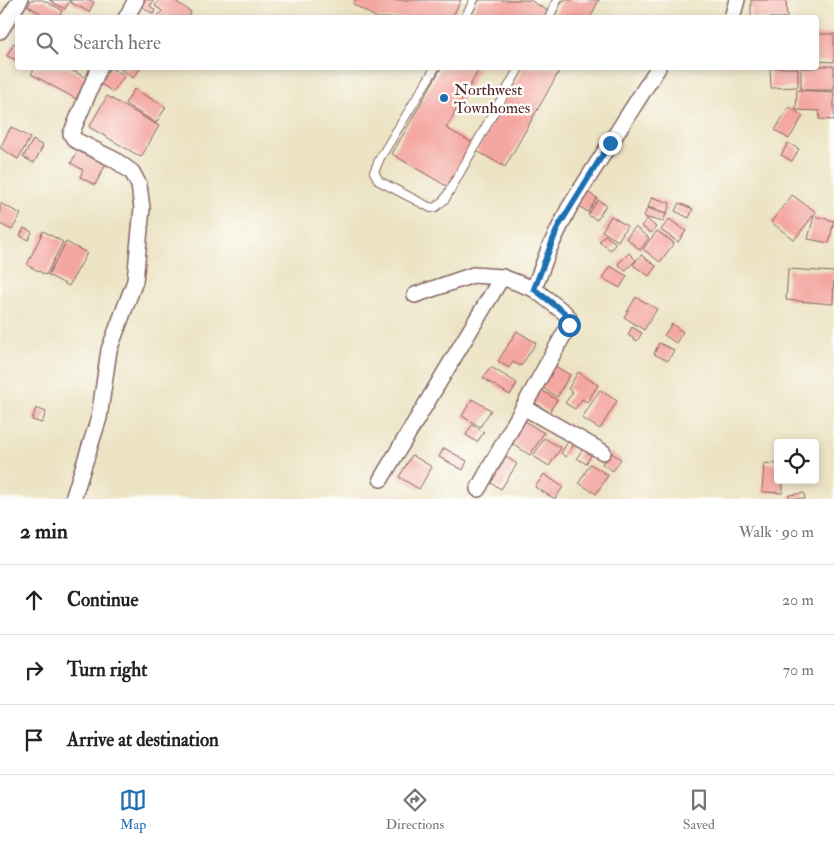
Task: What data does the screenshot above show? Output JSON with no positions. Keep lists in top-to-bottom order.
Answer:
{
  "places": ["Northwest Townhomes"],
  "page": {
    "search": "Search here",
    "heading": ["2 min", "Walk · 90 m"],
    "list": [
      ["Continue", "20 m"],
      ["Turn right", "70 m"],
      "Arrive at destination"
    ],
    "nav": ["Map", "Directions", "Saved"]
  }
}
